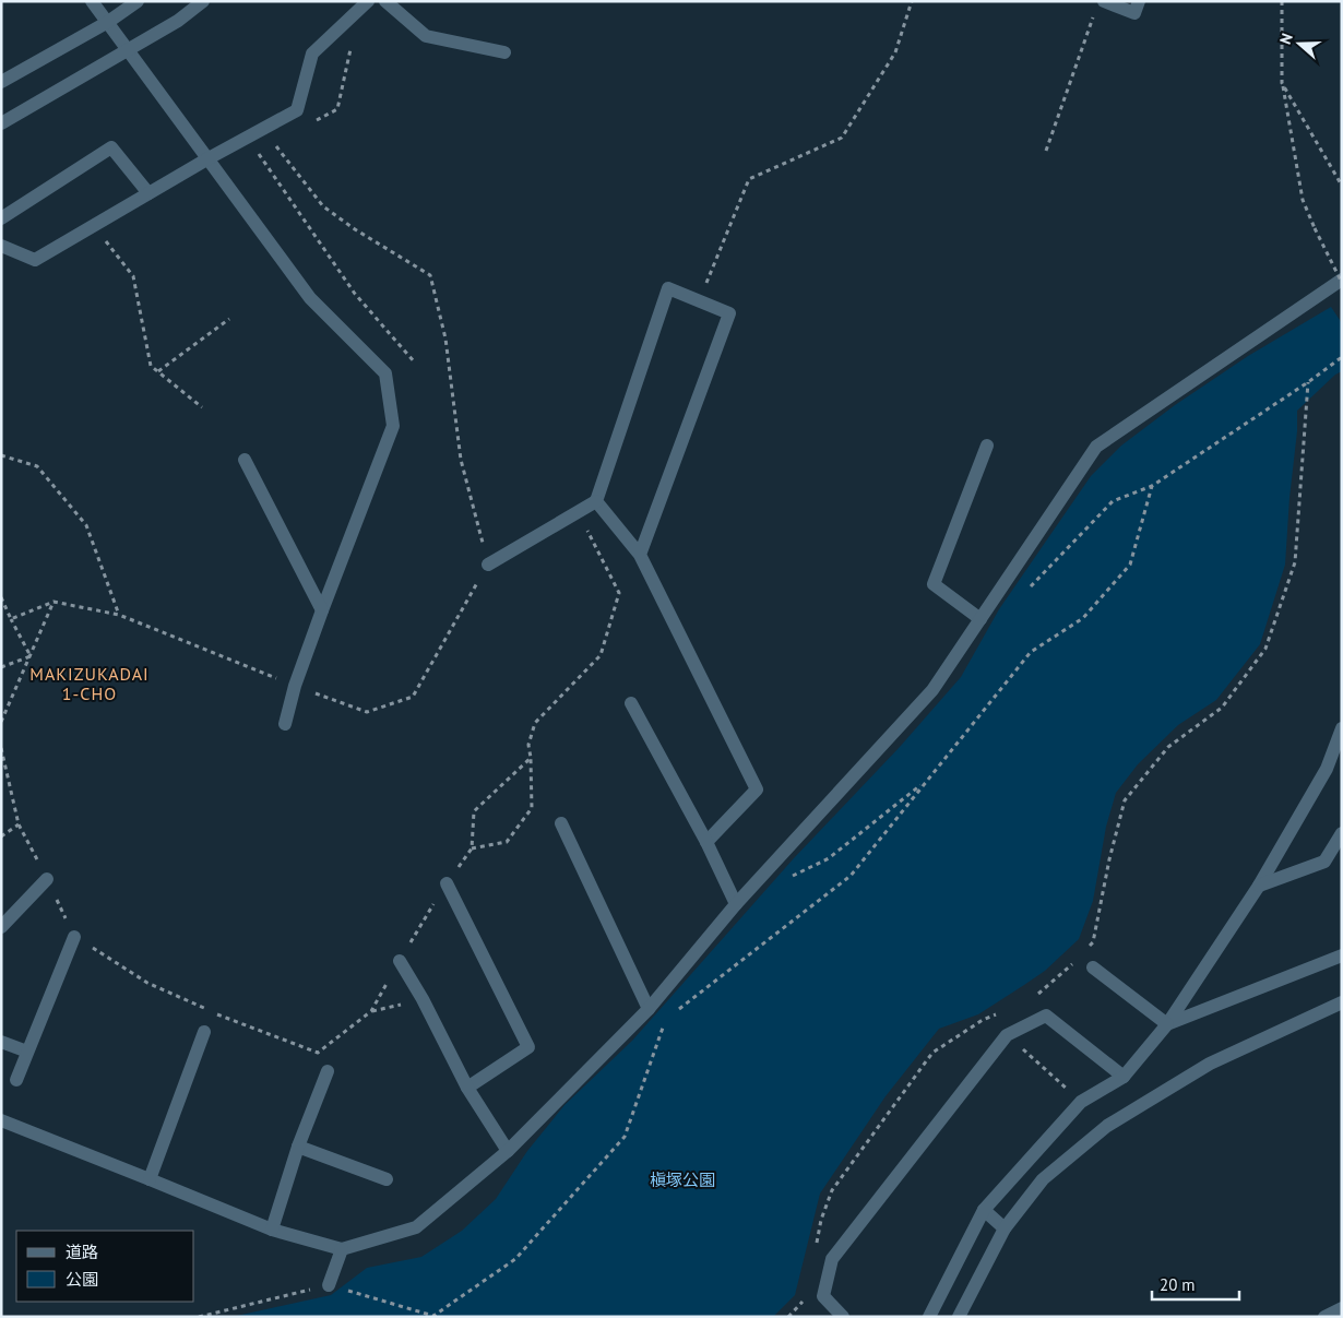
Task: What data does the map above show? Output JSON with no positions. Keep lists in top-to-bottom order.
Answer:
{
  "districts": ["MAKIZUKADAI 1-CHO"],
  "parks": ["槇塚公園"],
  "legend": ["道路", "公園"],
  "scale_bar": "20 m",
  "north": "left"
}
